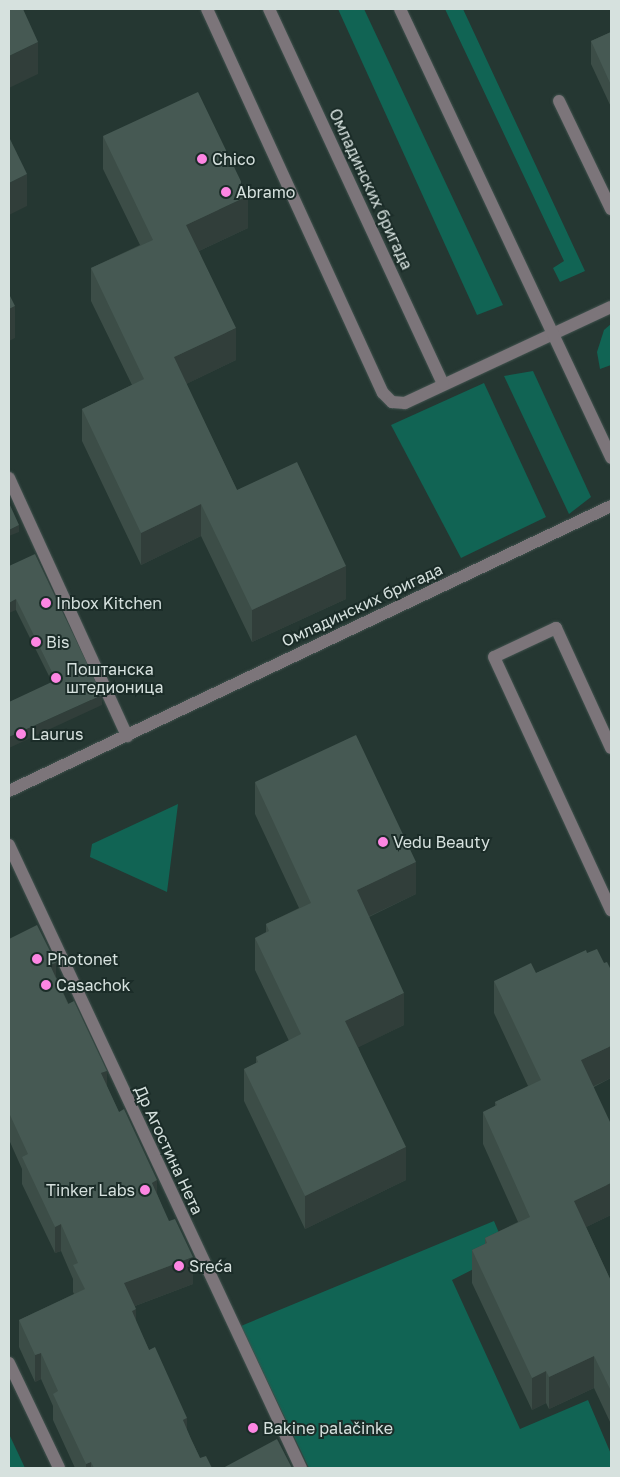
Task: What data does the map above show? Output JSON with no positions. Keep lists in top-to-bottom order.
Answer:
{
  "streets": {
    "street": ["Омладинских бригада", "Др Агостина Нета"]
  },
  "places": [
    "Chico",
    "Abramo",
    "Inbox Kitchen",
    "Bis",
    "Поштанска штедионица",
    "Laurus",
    "Vedu Beauty",
    "Photonet",
    "Casachok",
    "Tinker Labs",
    "Sreća",
    "Bakine palačinke"
  ]
}
